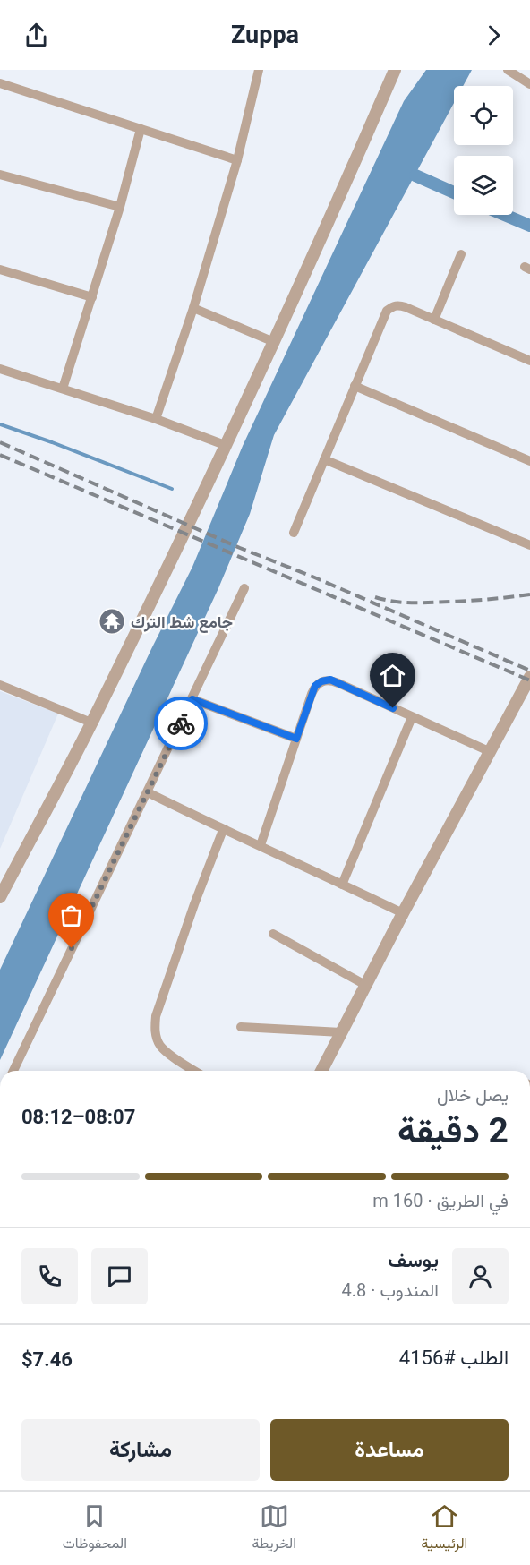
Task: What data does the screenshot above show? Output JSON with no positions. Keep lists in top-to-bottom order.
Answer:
{
  "places": {
    "temple": ["جامع شط الترك"]
  },
  "page": {
    "header": "Zuppa",
    "heading": ["2 دقيقة", "يصل خلال", "08:07–08:12"],
    "panel": [
      "يوسف",
      "المندوب · 4.8",
      "الطلب #4156",
      "$7.46"
    ],
    "bar": "في الطريق · 160 m",
    "buttons": ["مساعدة", "مشاركة"],
    "tabs": ["الرئيسية", "الخريطة", "المحفوظات"]
  }
}
